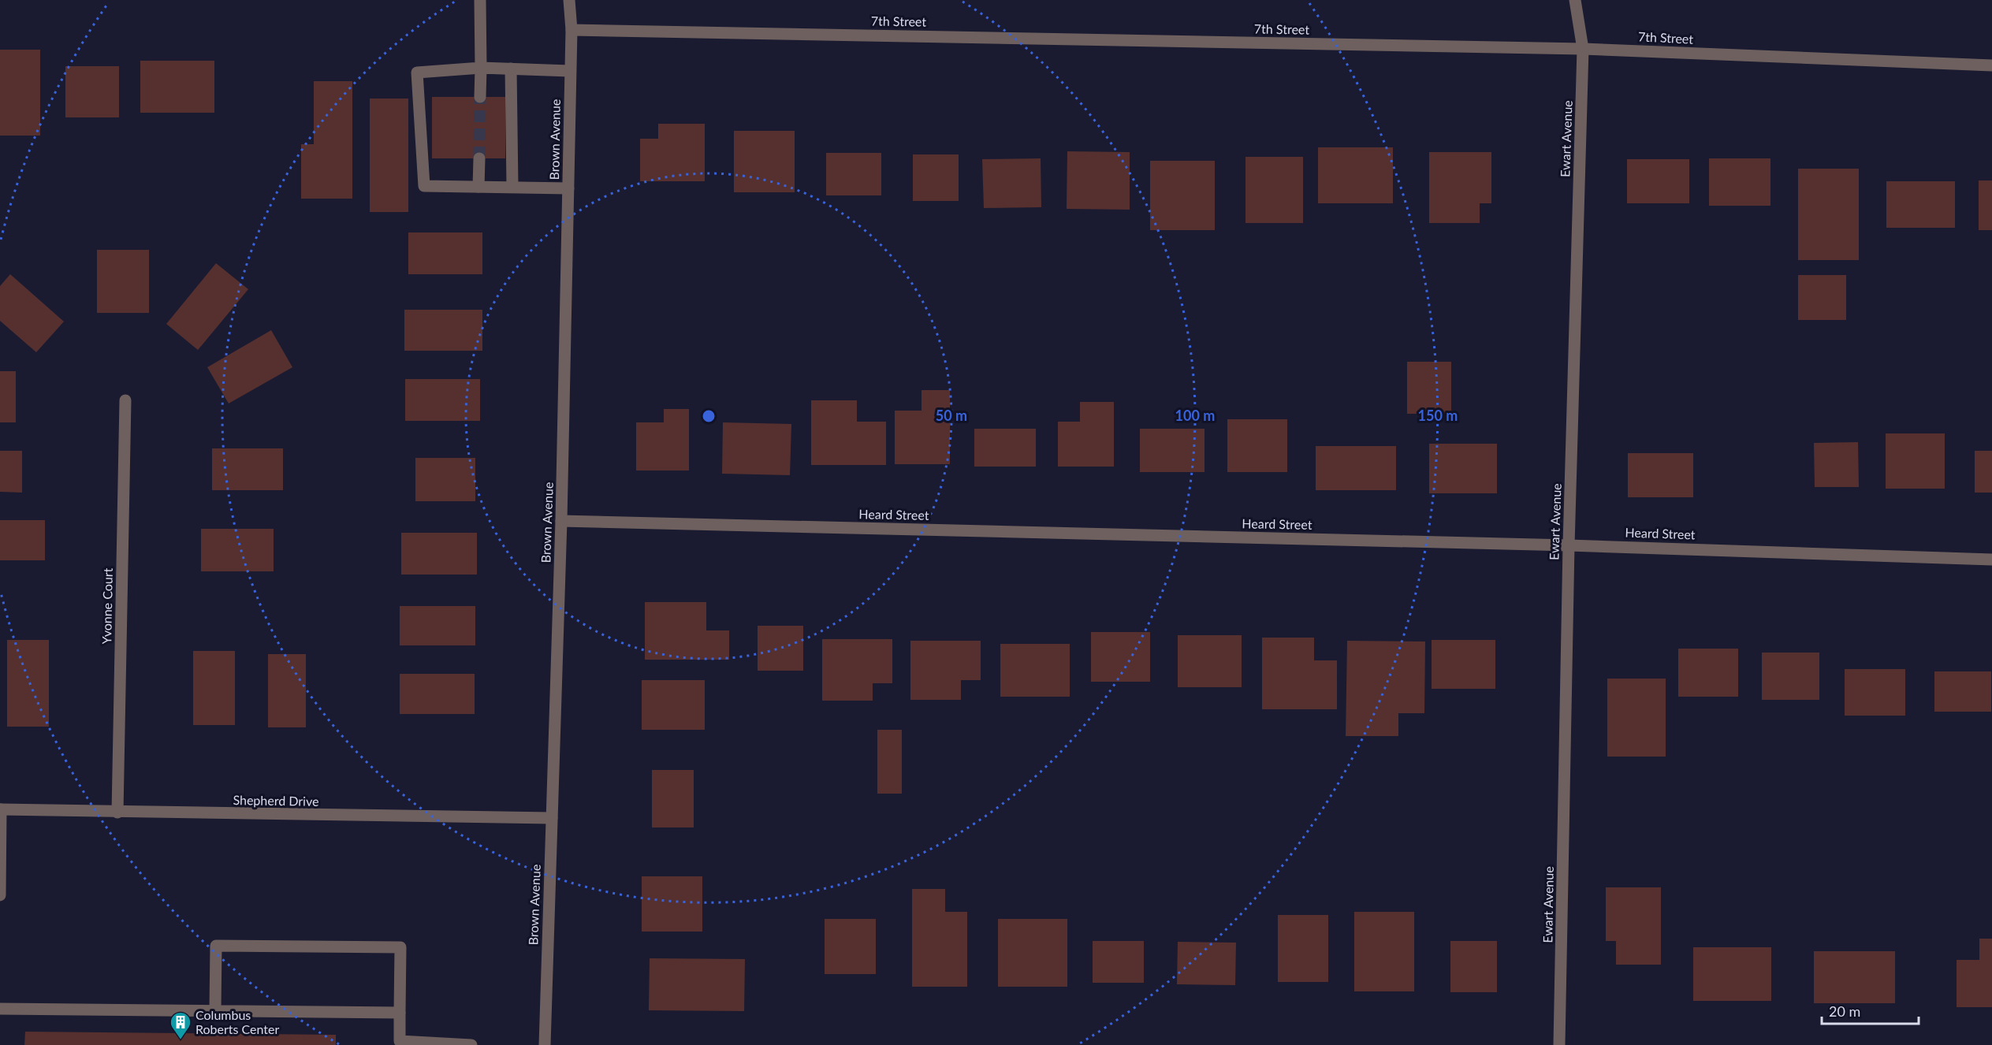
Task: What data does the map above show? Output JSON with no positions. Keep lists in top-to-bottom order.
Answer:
{
  "streets": {
    "street": [
      "7th Street",
      "Ewart Avenue",
      "Brown Avenue",
      "Heard Street",
      "Yvonne Court",
      "Shepherd Drive"
    ]
  },
  "crossings": [
    ["7th Street", "Ewart Avenue"],
    ["7th Street", "Brown Avenue"],
    ["Ewart Avenue", "Heard Street"],
    ["Brown Avenue", "Heard Street"],
    ["Brown Avenue", "Shepherd Drive"],
    ["Yvonne Court", "Shepherd Drive"]
  ],
  "places": {
    "building": ["Columbus Roberts Center"]
  },
  "scale_bar": "20 m",
  "rings": ["50 m", "100 m", "150 m"]
}
